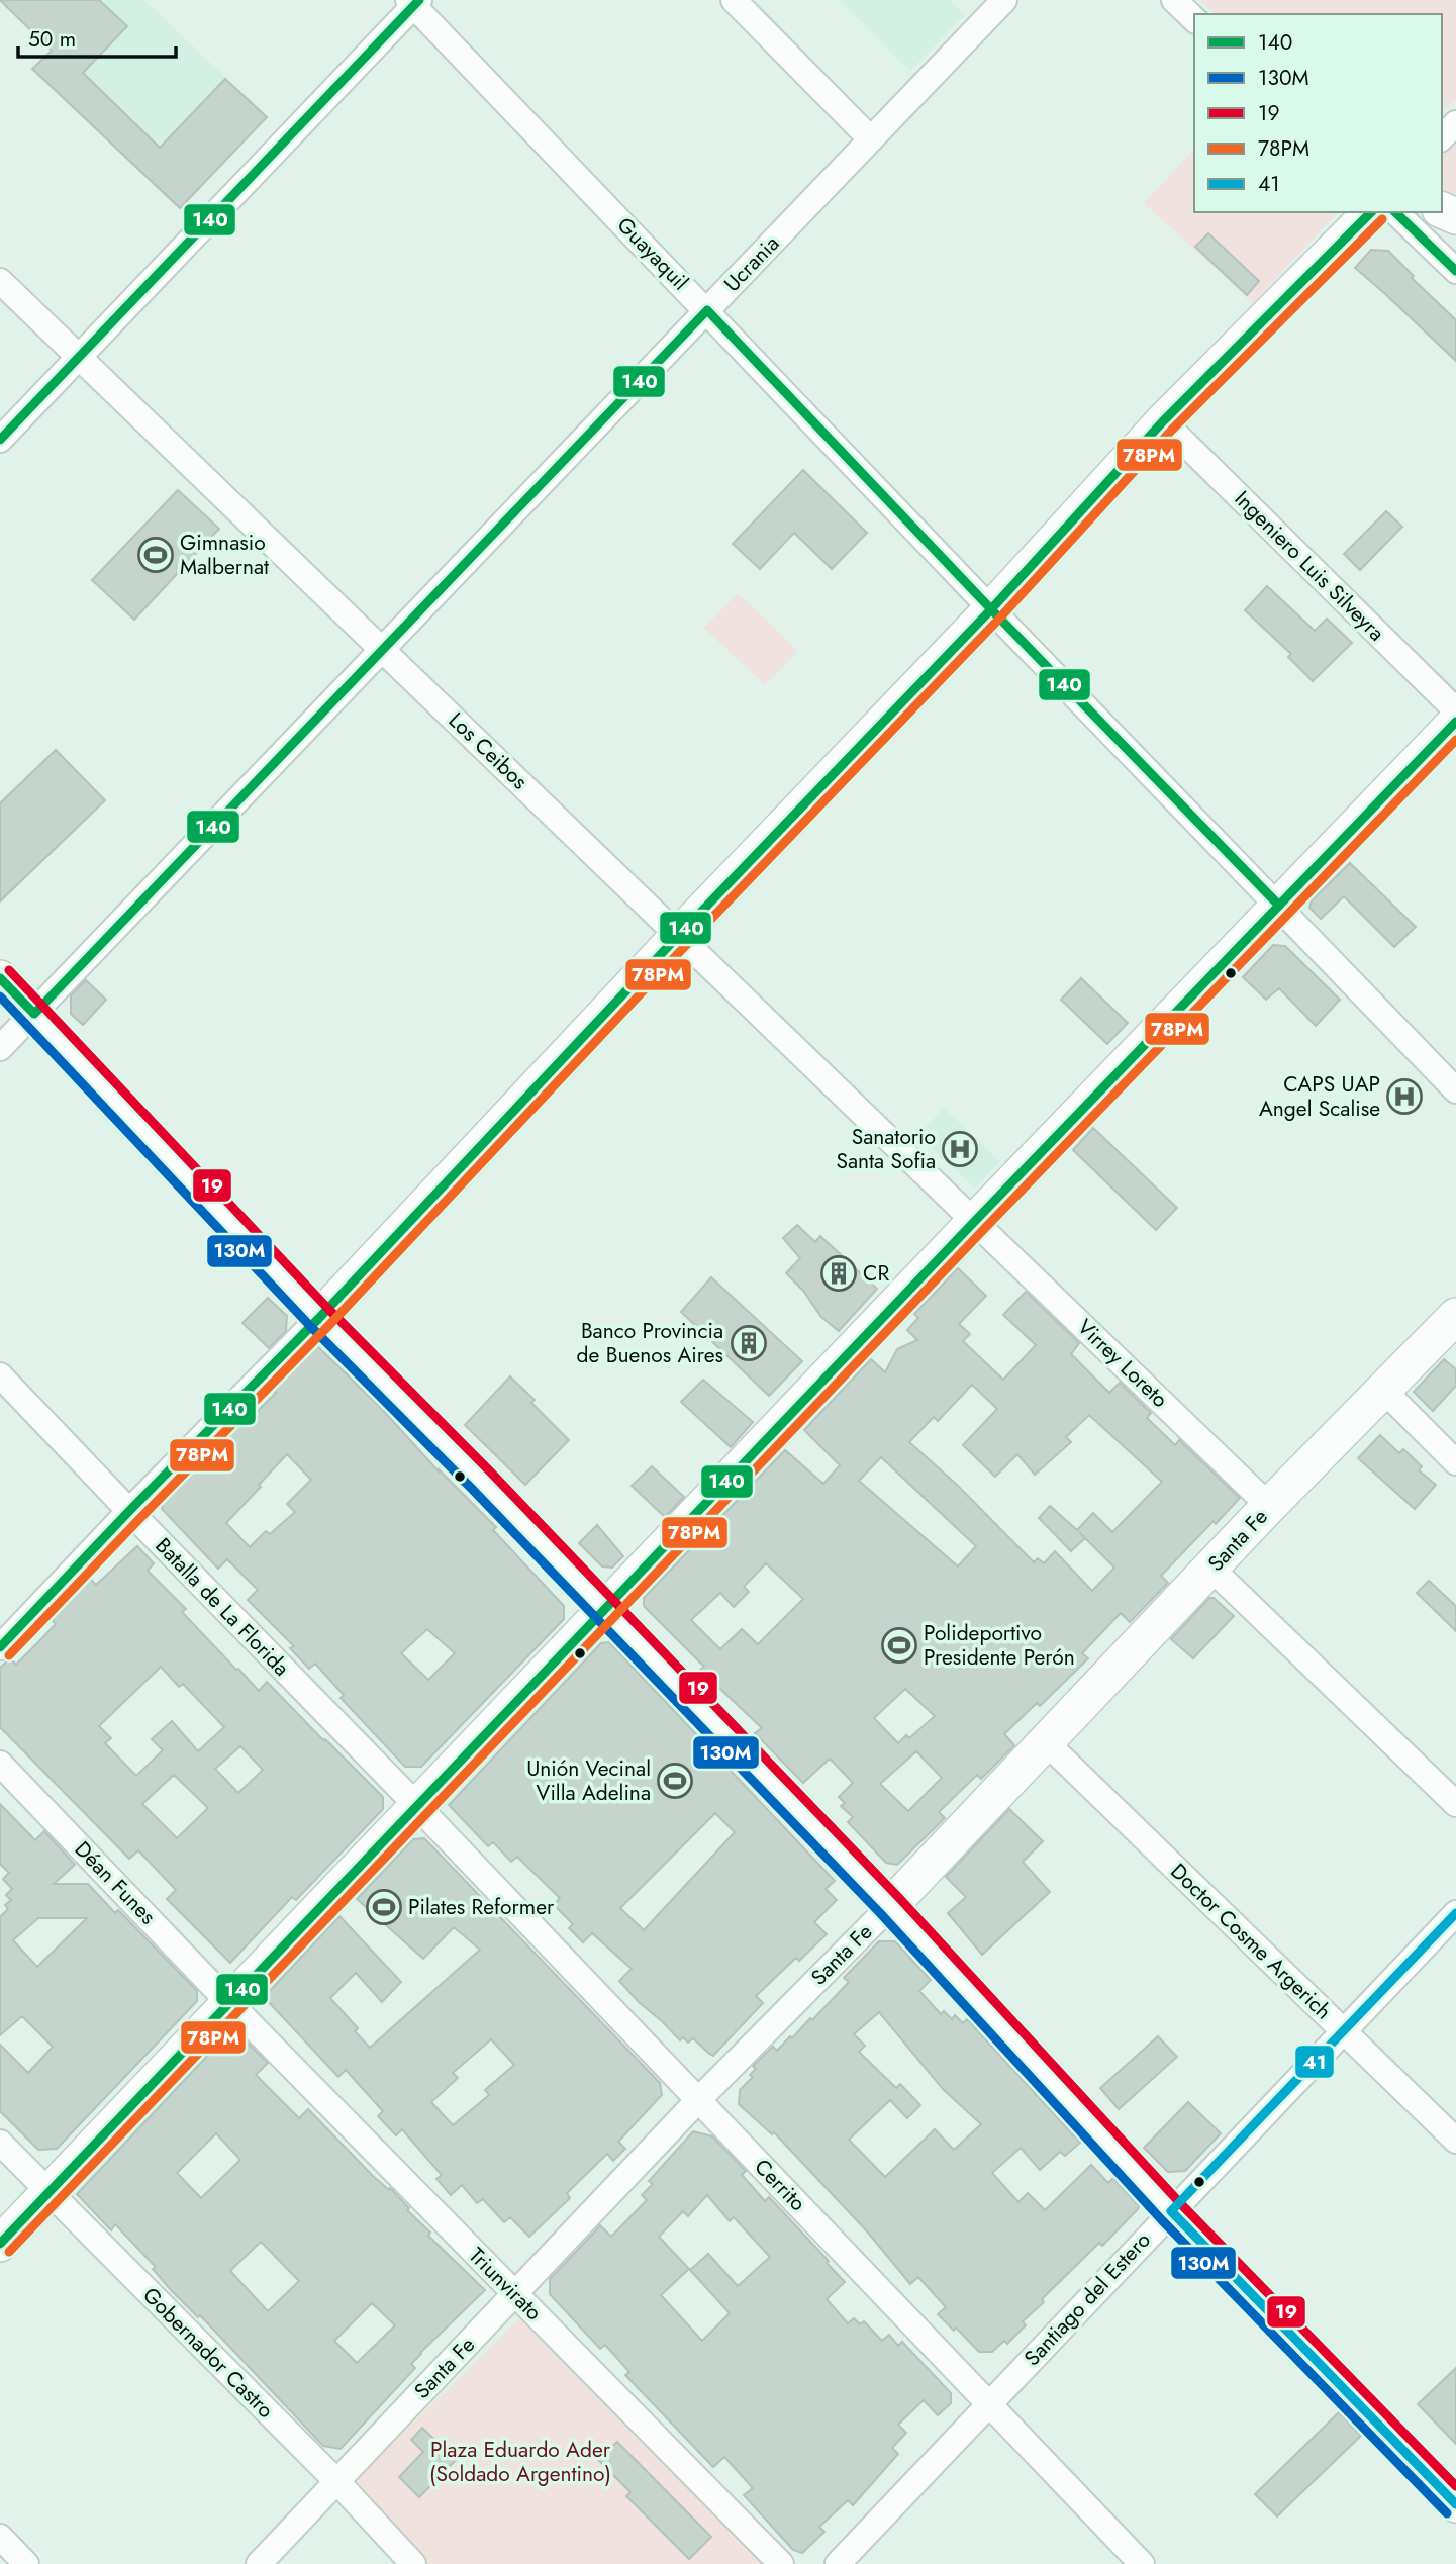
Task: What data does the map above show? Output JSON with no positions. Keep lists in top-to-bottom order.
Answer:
{
  "streets": {
    "street": [
      "Guayaquil",
      "Ucrania",
      "Ingeniero Luis Silveyra",
      "Los Ceibos",
      "Virrey Loreto",
      "Santa Fe",
      "Batalla de La Florida",
      "Déan Funes",
      "Doctor Cosme Argerich",
      "Cerrito",
      "Triunvirato",
      "Santiago del Estero",
      "Gobernador Castro"
    ]
  },
  "crossings": [
    ["Guayaquil", "Ucrania"],
    ["Ucrania", "Los Ceibos"],
    ["Los Ceibos", "Virrey Loreto"],
    ["Virrey Loreto", "Santa Fe"],
    ["Santa Fe", "Doctor Cosme Argerich"],
    ["Santa Fe", "Cerrito"],
    ["Santa Fe", "Triunvirato"],
    ["Santa Fe", "Gobernador Castro"],
    ["Batalla de La Florida", "Cerrito"],
    ["Déan Funes", "Triunvirato"],
    ["Doctor Cosme Argerich", "Santiago del Estero"],
    ["Cerrito", "Santiago del Estero"]
  ],
  "parks": ["Plaza Eduardo Ader (Soldado Argentino)"],
  "places": {
    "sports": [
      "Gimnasio Malbernat",
      "Polideportivo Presidente Perón",
      "Unión Vecinal Villa Adelina",
      "Pilates Reformer"
    ],
    "hospital": ["CAPS UAP Angel Scalise", "Sanatorio Santa Sofia"],
    "building": ["CR", "Banco Provincia de Buenos Aires"]
  },
  "lines": [
    "transit line 140",
    "transit line 78PM",
    "transit line 19",
    "transit line 130M",
    "transit line 41"
  ],
  "legend": [
    "140",
    "130M",
    "19",
    "78PM",
    "41"
  ],
  "scale_bar": "50 m"
}
